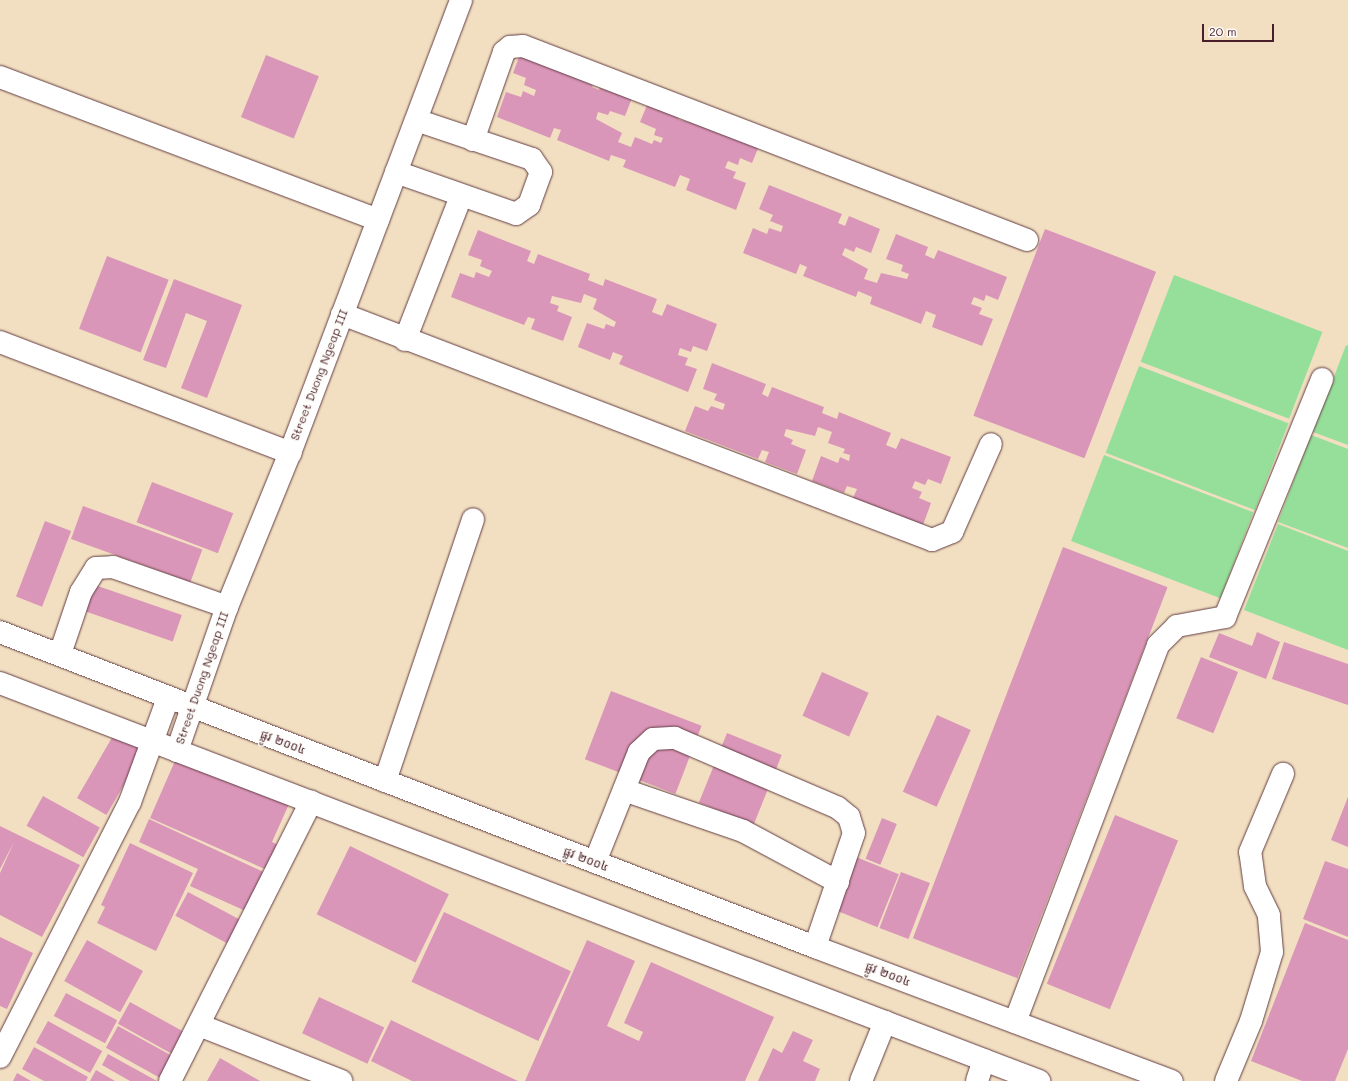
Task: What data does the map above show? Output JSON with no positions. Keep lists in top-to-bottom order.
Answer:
{
  "streets": {
    "street": ["Street Duong Ngeap III", "ផ្លូវ ២០០៤"]
  },
  "crossings": [
    ["Street Duong Ngeap III", "ផ្លូវ ២០០៤"]
  ],
  "scale_bar": "20 m"
}
